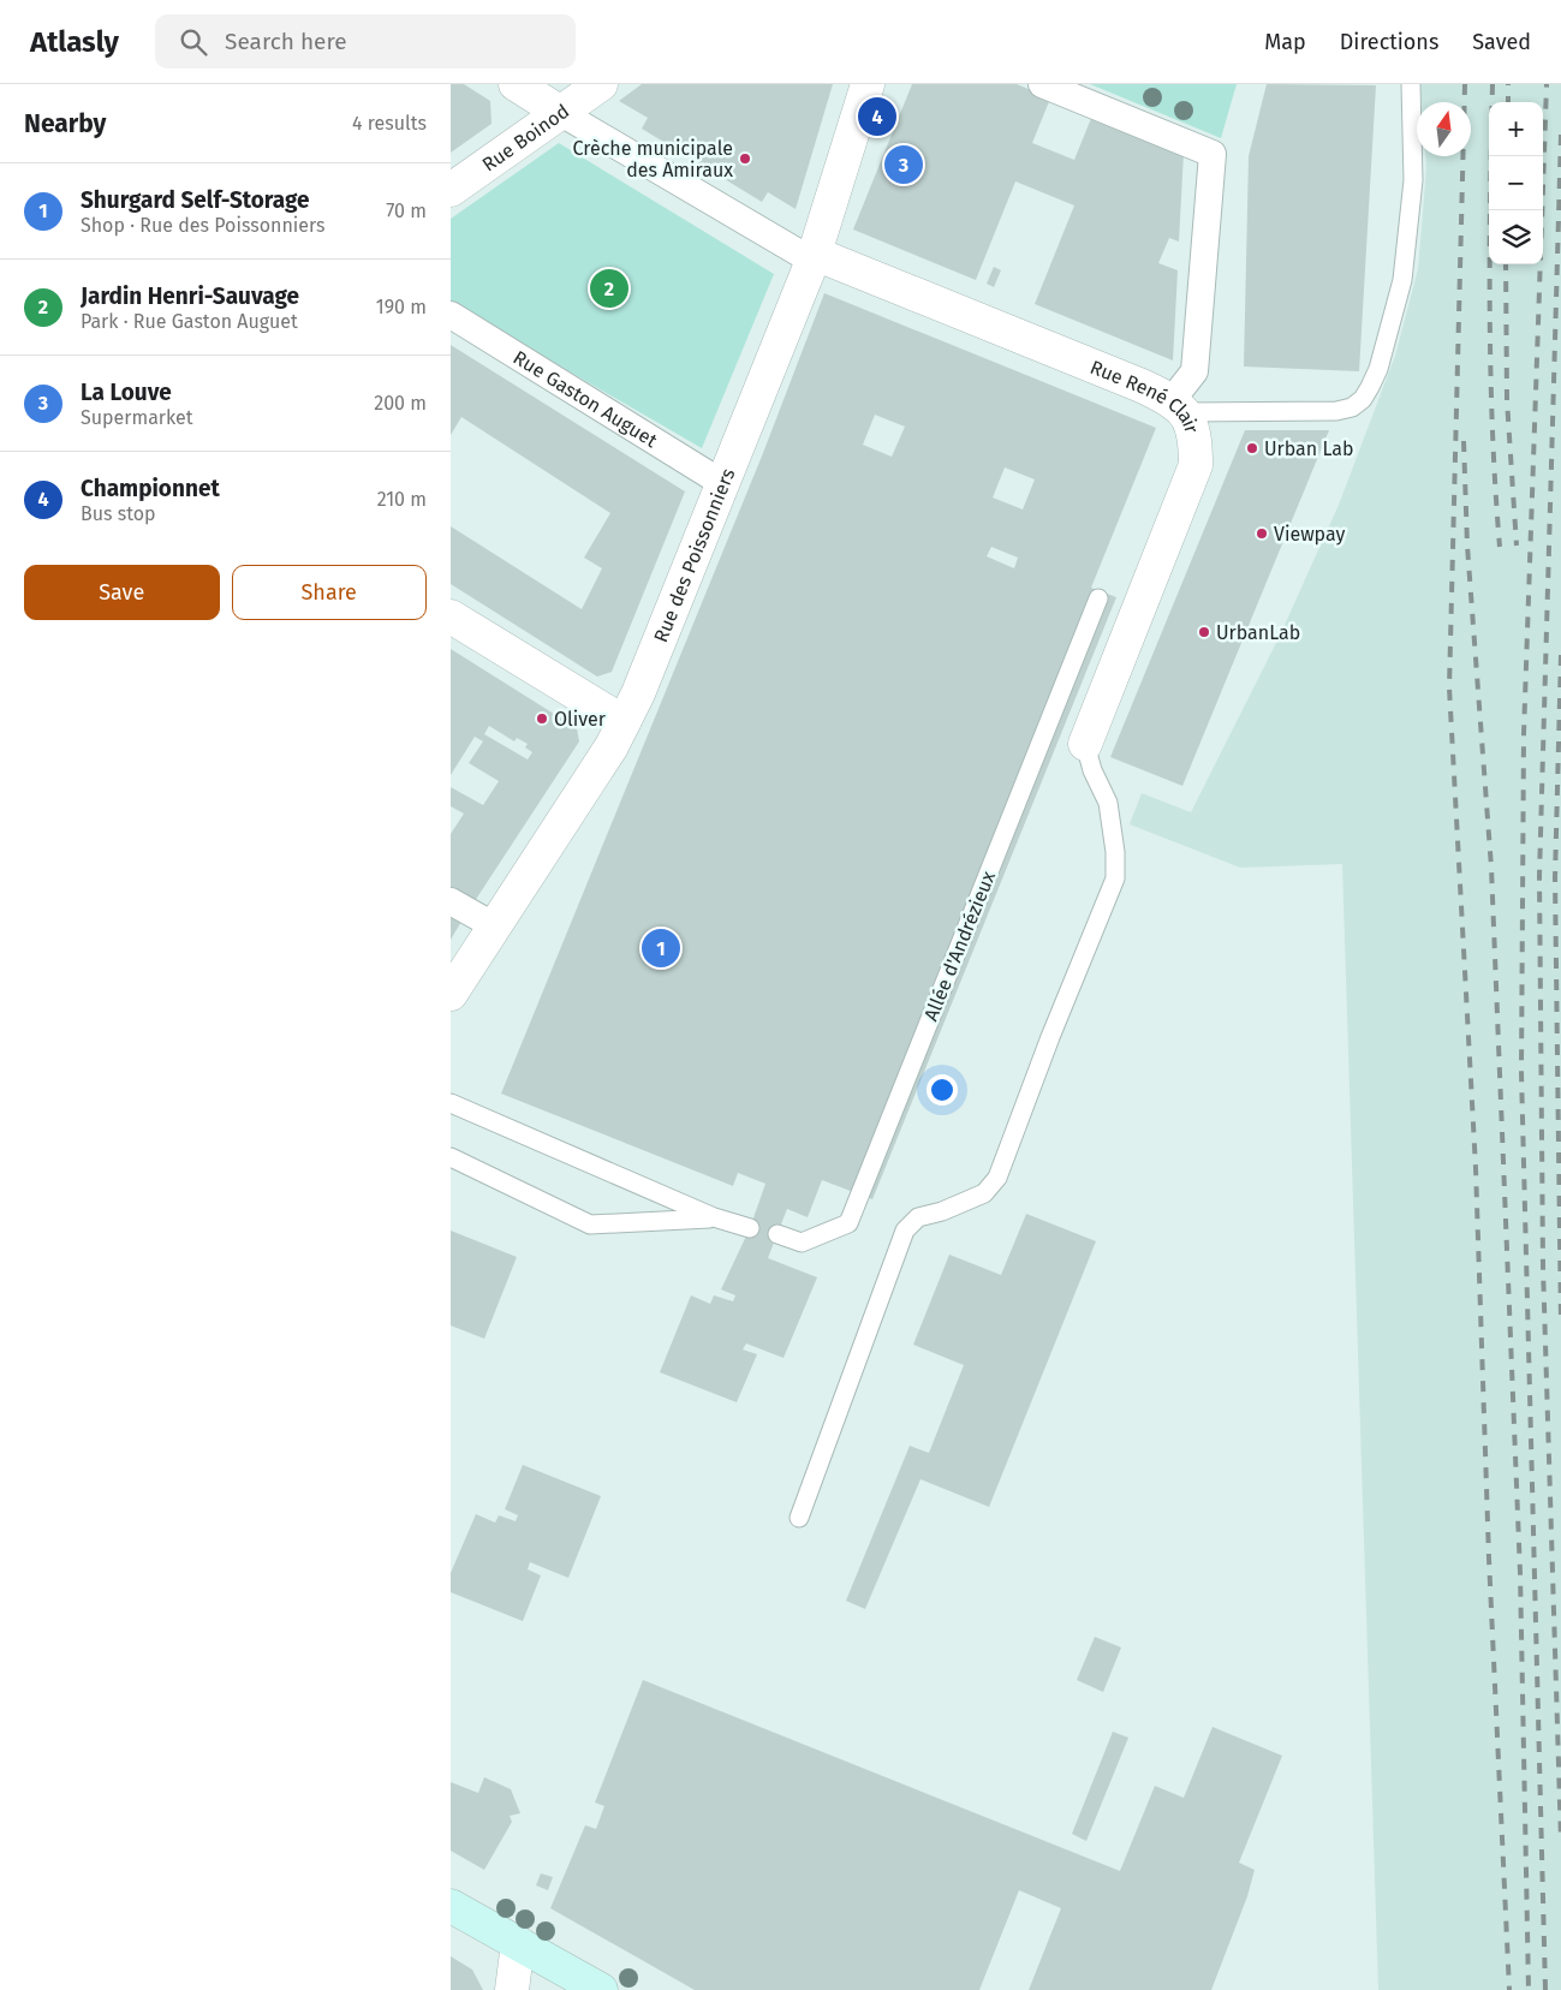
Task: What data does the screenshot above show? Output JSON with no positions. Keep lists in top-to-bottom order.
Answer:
{
  "streets": {
    "street": [
      "Rue Boinod",
      "Rue Gaston Auguet",
      "Rue René Clair",
      "Rue des Poissonniers"
    ],
    "lane": ["Allée d'Andrézieux"]
  },
  "crossings": [
    ["Rue Gaston Auguet", "Rue des Poissonniers"],
    ["Rue René Clair", "Rue des Poissonniers"]
  ],
  "places": [
    "Crèche municipale des Amiraux",
    "Urban Lab",
    "Viewpay",
    "UrbanLab",
    "Oliver"
  ],
  "north": "top",
  "page": {
    "header": "Atlasly",
    "search": "Search here",
    "nav": ["Map", "Directions", "Saved"],
    "heading": ["Nearby", "4 results"],
    "pins": [
      "4",
      "3",
      "2",
      "1"
    ],
    "map_buttons": ["+", "−"],
    "list": [
      {
        "mark": "1",
        "name": "Shurgard Self-Storage",
        "note": "Shop · Rue des Poissonniers",
        "value": "70 m"
      },
      {
        "mark": "2",
        "name": "Jardin Henri-Sauvage",
        "note": "Park · Rue Gaston Auguet",
        "value": "190 m"
      },
      {
        "mark": "3",
        "name": "La Louve",
        "note": "Supermarket",
        "value": "200 m"
      },
      {
        "mark": "4",
        "name": "Championnet",
        "note": "Bus stop",
        "value": "210 m"
      }
    ],
    "buttons": ["Save", "Share"]
  }
}
